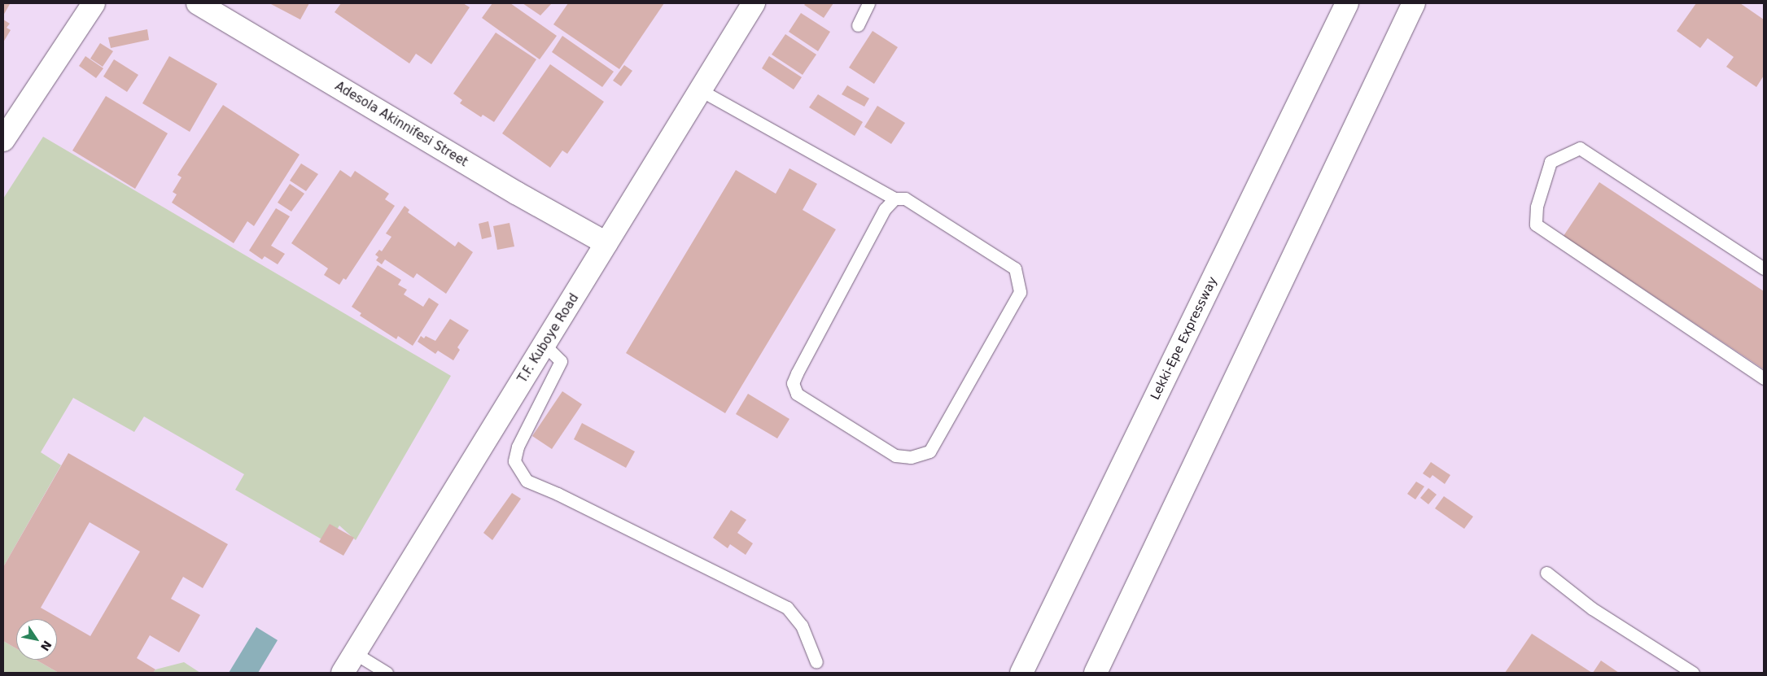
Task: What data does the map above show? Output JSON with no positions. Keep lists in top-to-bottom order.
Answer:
{
  "streets": {
    "main road": ["Adesola Akinnifesi Street", "T.F. Kuboye Road", "Lekki-Epe Expressway"]
  },
  "crossings": [
    ["Adesola Akinnifesi Street", "T.F. Kuboye Road"]
  ],
  "north": "bottom right"
}
